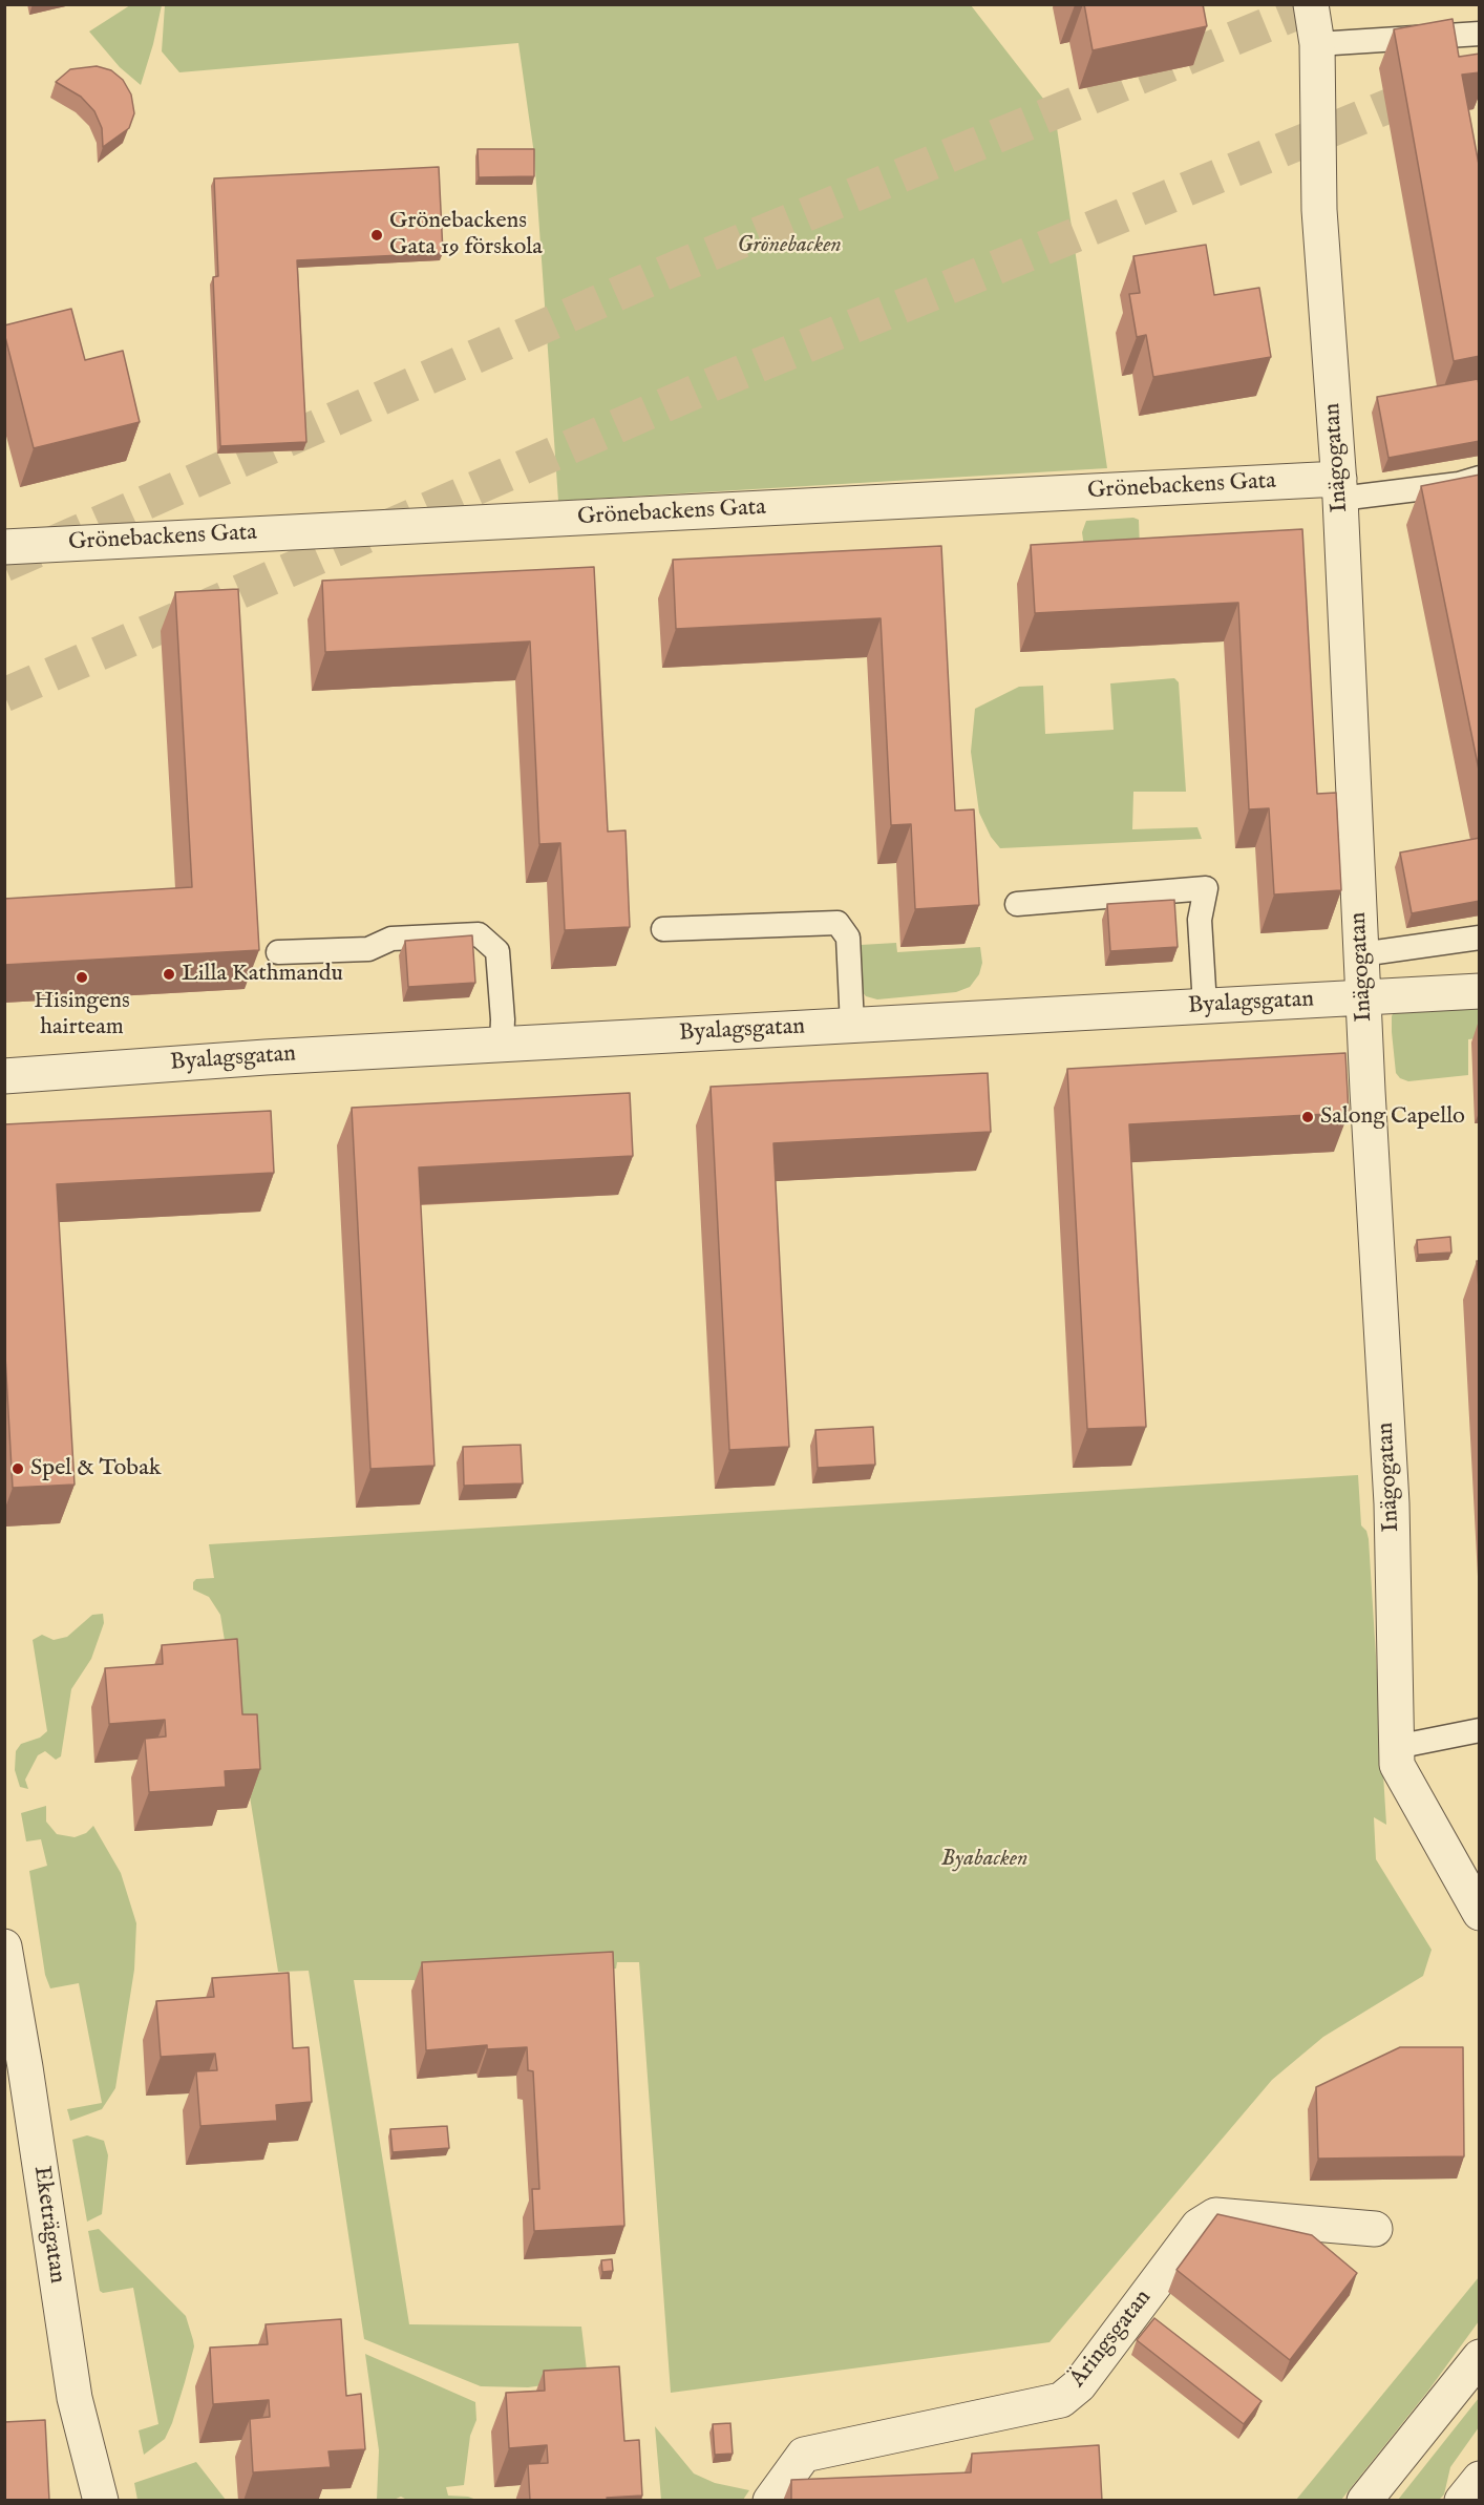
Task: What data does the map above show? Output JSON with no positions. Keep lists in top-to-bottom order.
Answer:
{
  "streets": {
    "street": [
      "Inägogatan",
      "Grönebackens Gata",
      "Byalagsgatan",
      "Eketrägatan",
      "Äringsgatan"
    ]
  },
  "crossings": [
    ["Inägogatan", "Grönebackens Gata"],
    ["Inägogatan", "Byalagsgatan"]
  ],
  "parks": ["Grönebacken", "Byabacken"],
  "places": [
    "Grönebackens Gata 19 förskola",
    "Lilla Kathmandu",
    "Hisingens hairteam",
    "Salong Capello",
    "Spel & Tobak"
  ]
}
